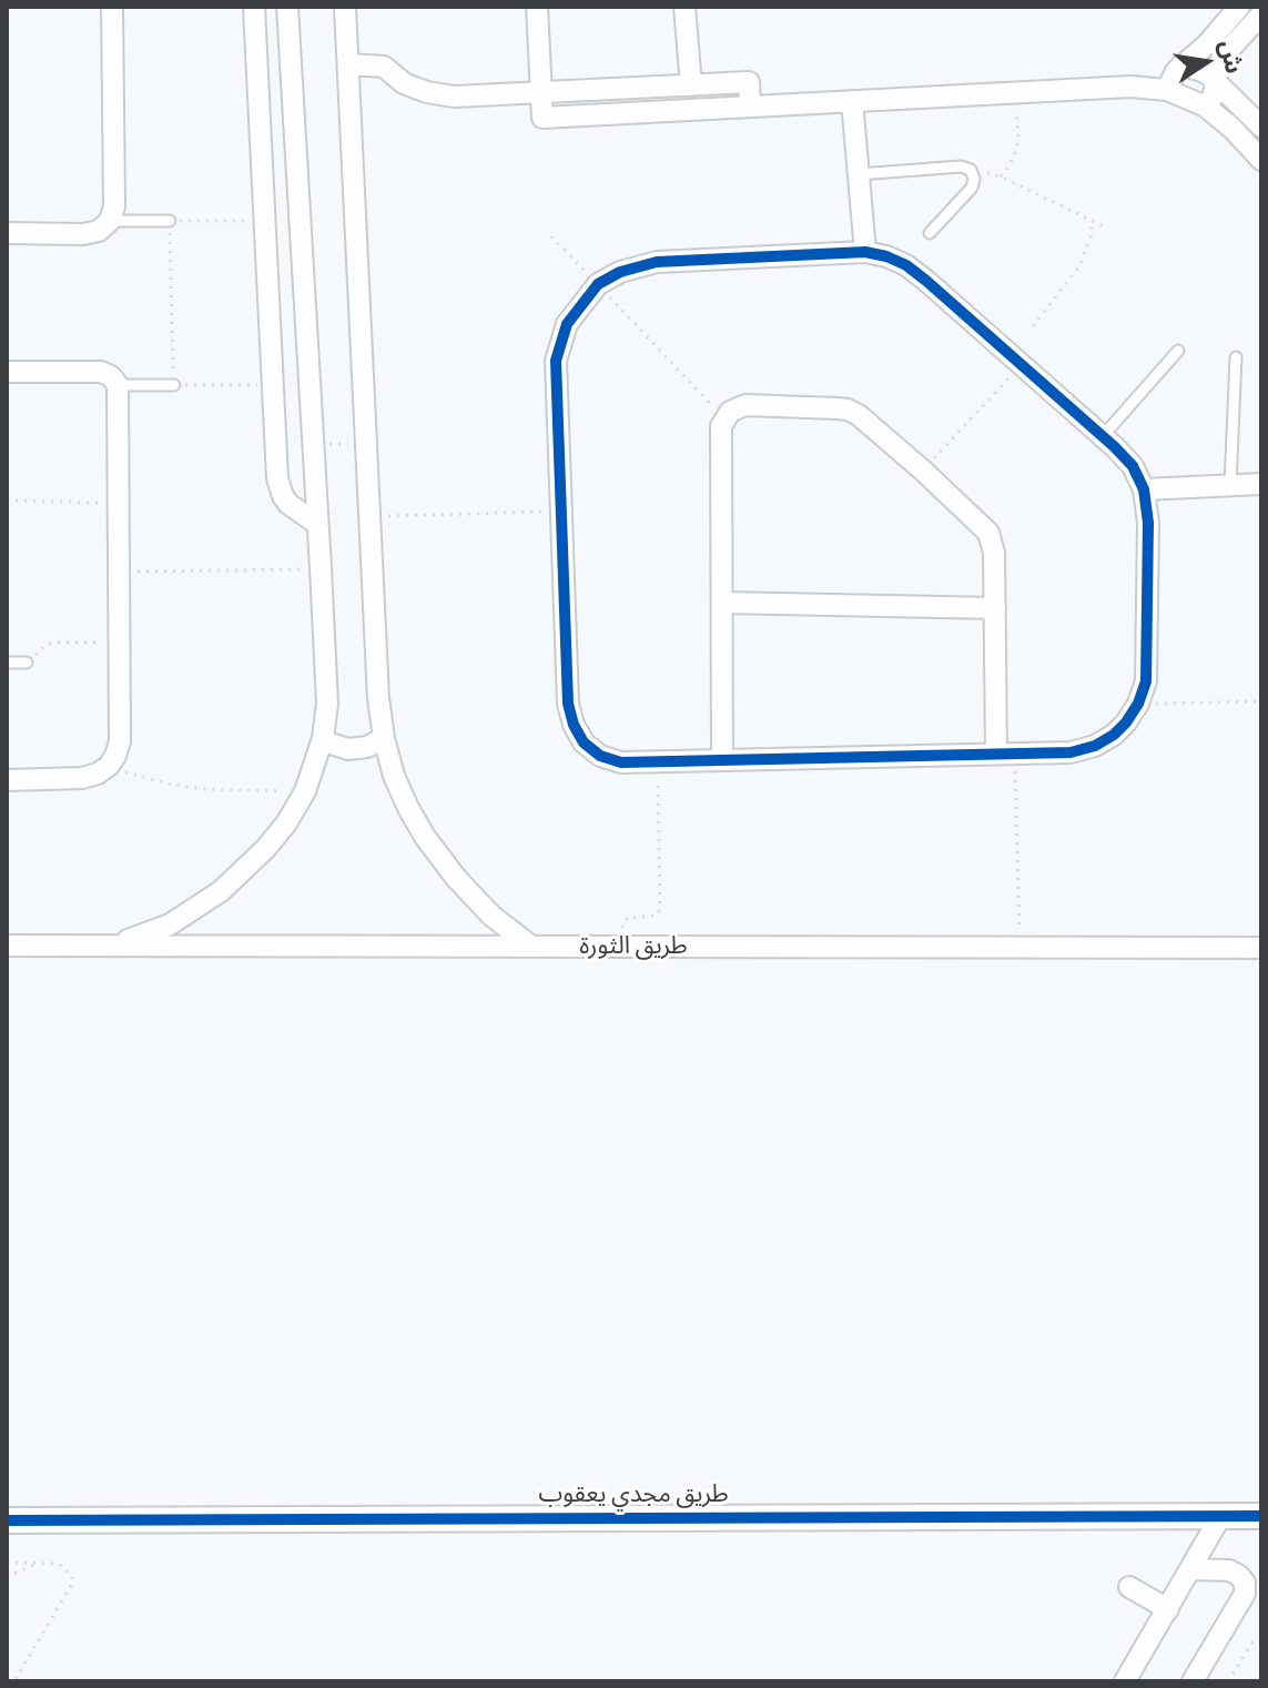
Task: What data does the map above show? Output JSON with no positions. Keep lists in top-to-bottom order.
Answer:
{
  "streets": {
    "street": ["طريق الثورة", "طريق مجدي يعقوب"]
  },
  "north": "right"
}
